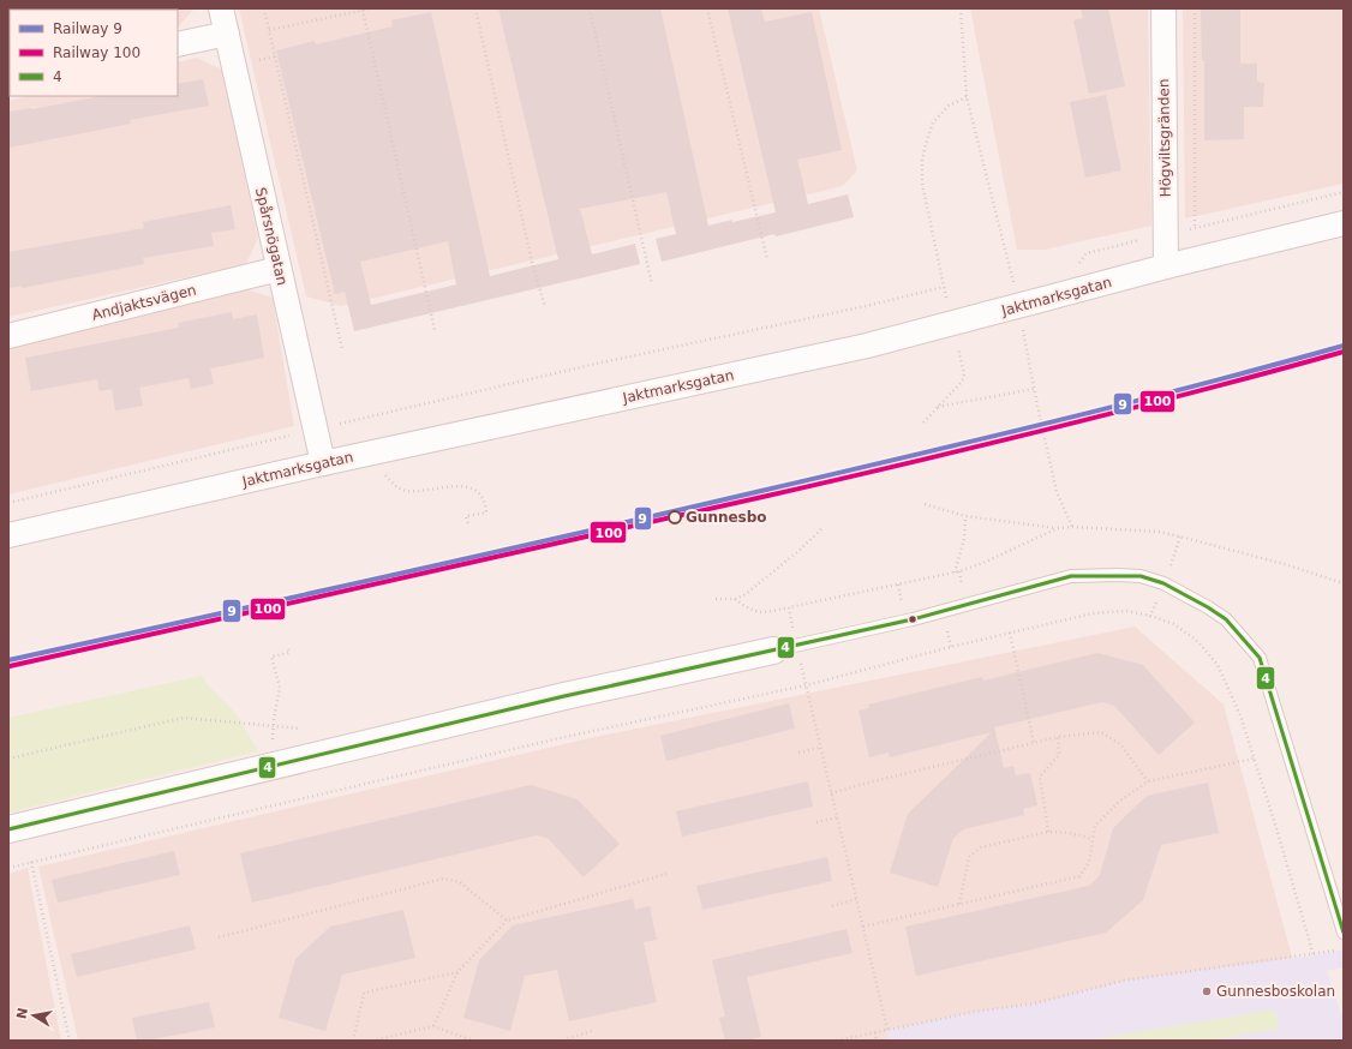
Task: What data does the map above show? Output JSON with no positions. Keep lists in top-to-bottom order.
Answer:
{
  "streets": {
    "street": [
      "Högviltsgränden",
      "Spårsnögatan",
      "Jaktmarksgatan",
      "Andjaktsvägen"
    ]
  },
  "crossings": [
    ["Högviltsgränden", "Jaktmarksgatan"],
    ["Spårsnögatan", "Jaktmarksgatan"],
    ["Spårsnögatan", "Andjaktsvägen"]
  ],
  "places": ["Gunnesbo", "Gunnesboskolan"],
  "lines": ["rail line 9", "rail line 100", "transit line 4"],
  "legend": ["Railway 9", "Railway 100", "4"],
  "north": "left"
}
